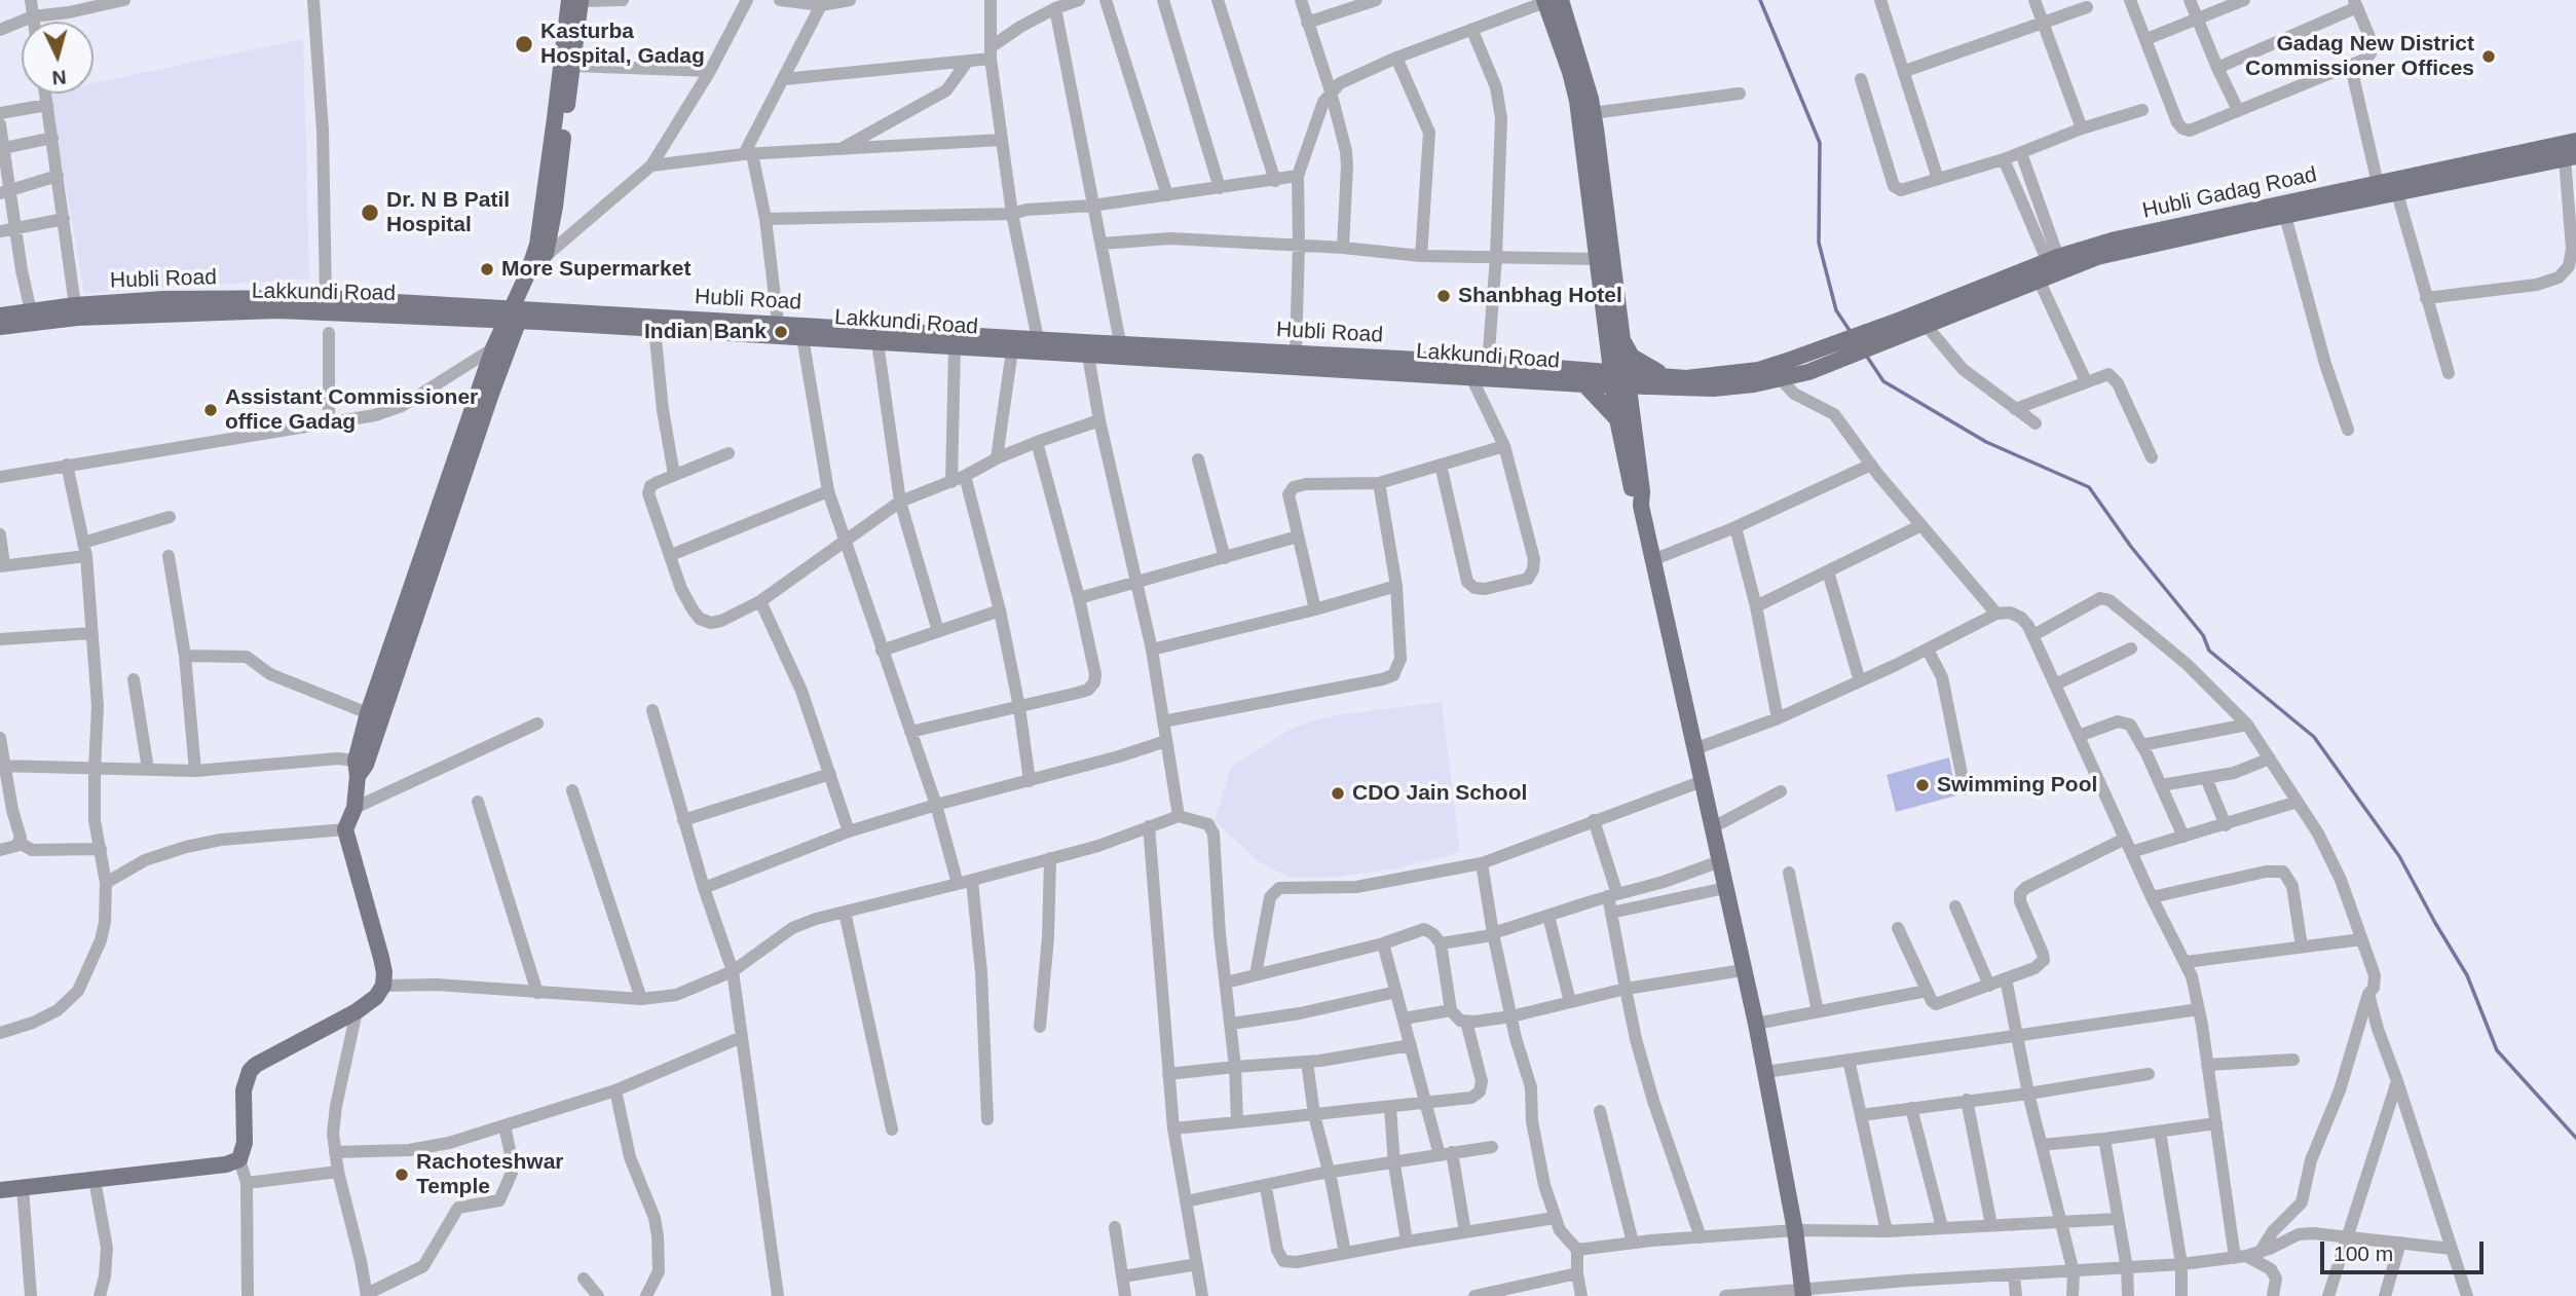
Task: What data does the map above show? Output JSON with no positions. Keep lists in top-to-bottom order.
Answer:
{
  "streets": {
    "main road": ["Hubli Gadag Road", "Hubli Road", "Lakkundi Road"]
  },
  "crossings": [
    ["Hubli Gadag Road", "Hubli Road"],
    ["Hubli Road", "Lakkundi Road"]
  ],
  "places": [
    "Kasturba Hospital, Gadag",
    "Gadag New District Commissioner Offices",
    "Dr. N B Patil Hospital",
    "More Supermarket",
    "Shanbhag Hotel",
    "Indian Bank",
    "Assistant Commissioner office Gadag",
    "Swimming Pool",
    "CDO Jain School",
    "Rachoteshwar Temple"
  ],
  "scale_bar": "100 m",
  "north": "bottom"
}
